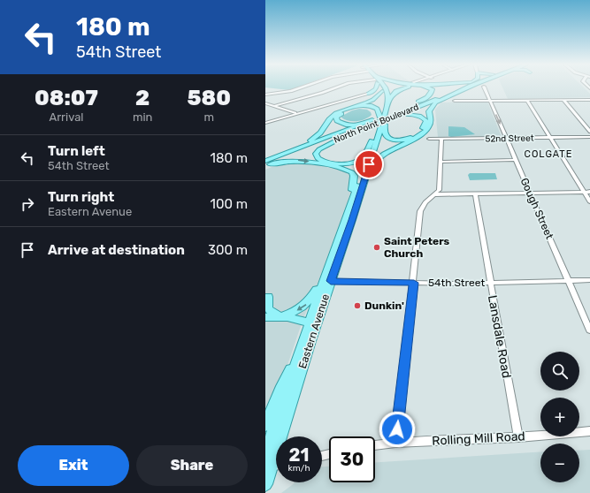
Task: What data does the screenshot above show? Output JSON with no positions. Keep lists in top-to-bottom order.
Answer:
{
  "streets": {
    "main road": ["North Point Boulevard", "Eastern Avenue"],
    "street": [
      "52nd Street",
      "Gough Street",
      "54th Street",
      "Lansdale Road",
      "Rolling Mill Road"
    ]
  },
  "crossings": [
    ["North Point Boulevard", "Eastern Avenue"],
    ["52nd Street", "Gough Street"],
    ["Gough Street", "54th Street"],
    ["54th Street", "Eastern Avenue"],
    ["54th Street", "Lansdale Road"],
    ["Lansdale Road", "Rolling Mill Road"]
  ],
  "districts": ["COLGATE"],
  "places": ["Saint Peters Church", "Dunkin'"],
  "page": {
    "turn": ["180 m", "54th Street"],
    "eta": [
      "08:07",
      "Arrival",
      "2",
      "min",
      "580",
      "m"
    ],
    "list": [
      {
        "name": "Turn left",
        "note": "54th Street",
        "value": "180 m"
      },
      {
        "name": "Turn right",
        "note": "Eastern Avenue",
        "value": "100 m"
      },
      {
        "name": "Arrive at destination",
        "value": "300 m"
      }
    ],
    "map_buttons": ["+", "−"],
    "speed": "21 km/h",
    "limit": "30",
    "buttons": ["Exit", "Share"]
  }
}
